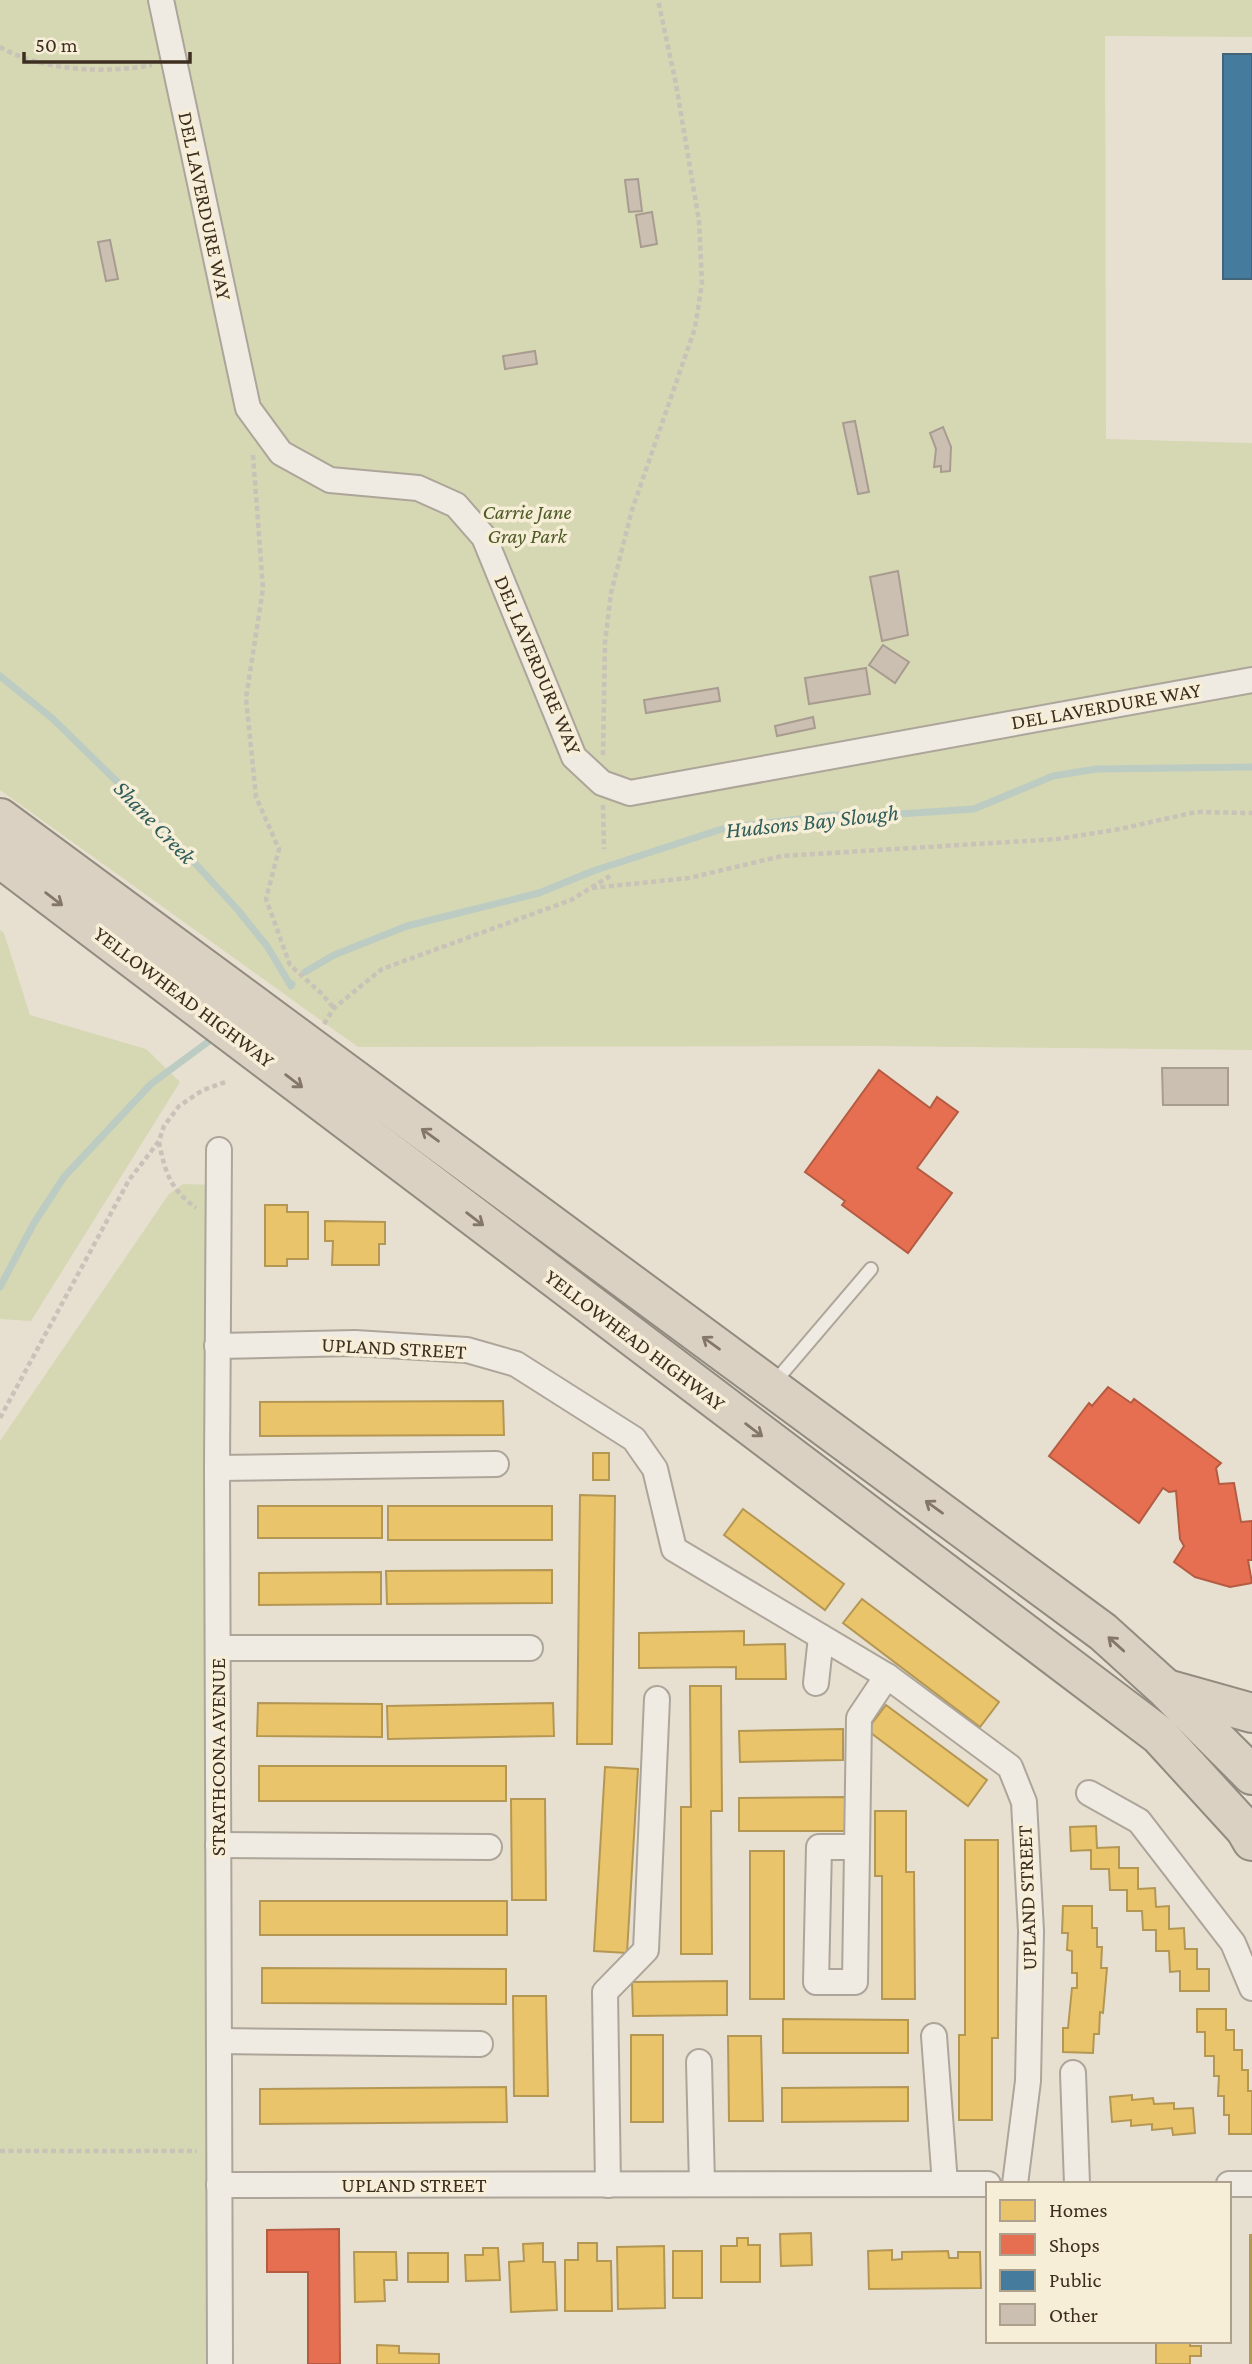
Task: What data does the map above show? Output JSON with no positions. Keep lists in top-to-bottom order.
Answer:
{
  "streets": {
    "highway": ["YELLOWHEAD HIGHWAY"],
    "street": ["DEL LAVERDURE WAY", "UPLAND STREET", "STRATHCONA AVENUE"]
  },
  "crossings": [
    ["UPLAND STREET", "STRATHCONA AVENUE"]
  ],
  "water": ["Hudsons Bay Slough", "Shane Creek"],
  "parks": ["Carrie Jane Gray Park"],
  "legend": [
    "Homes",
    "Shops",
    "Public",
    "Other"
  ],
  "scale_bar": "50 m"
}
